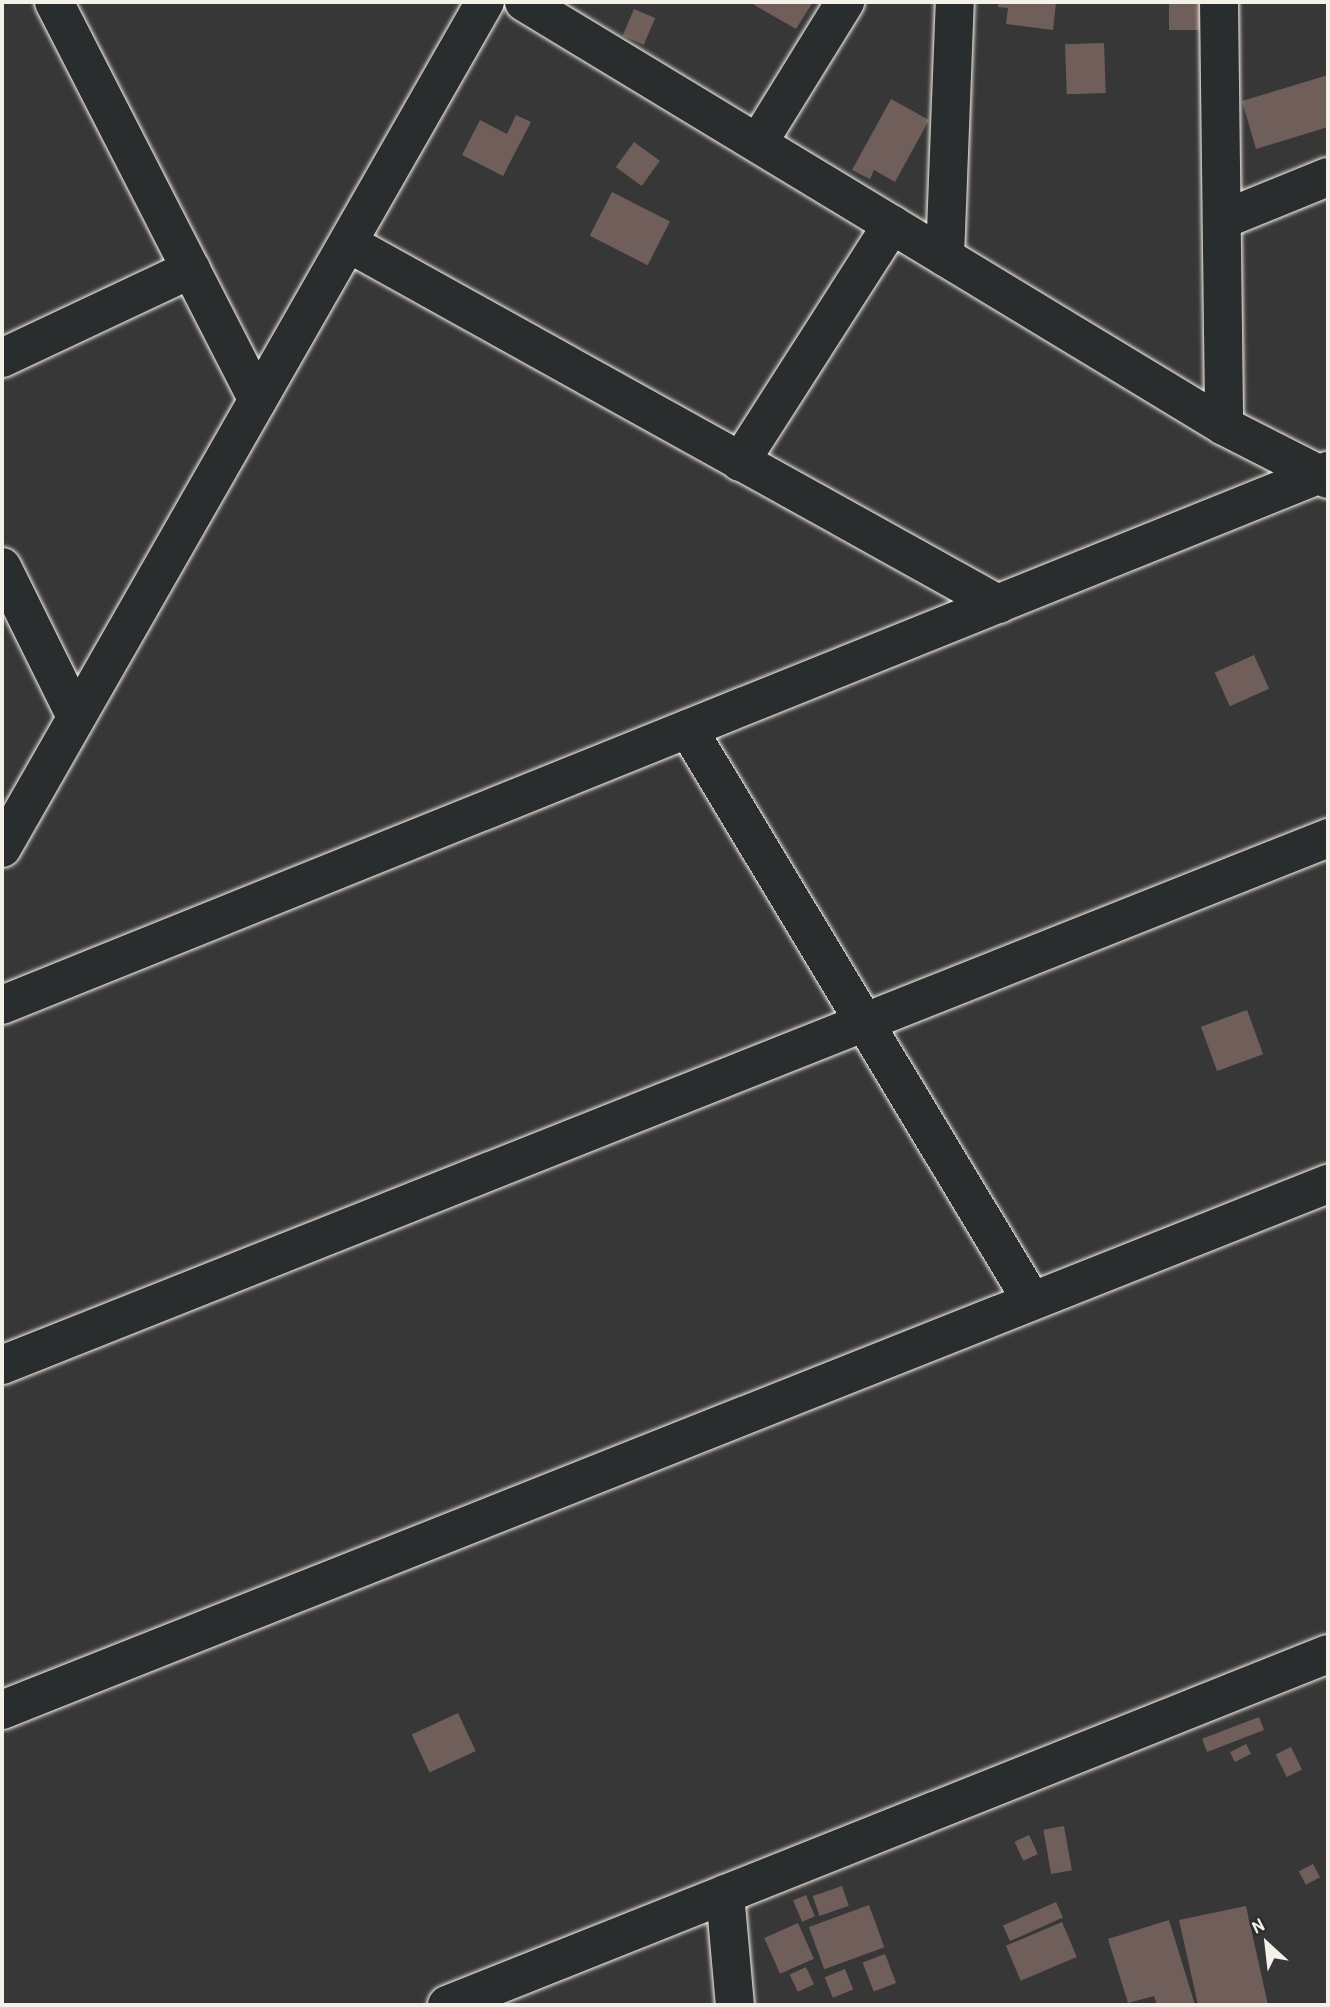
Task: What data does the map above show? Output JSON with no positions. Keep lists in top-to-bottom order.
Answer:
{
  "north": "top left"
}
